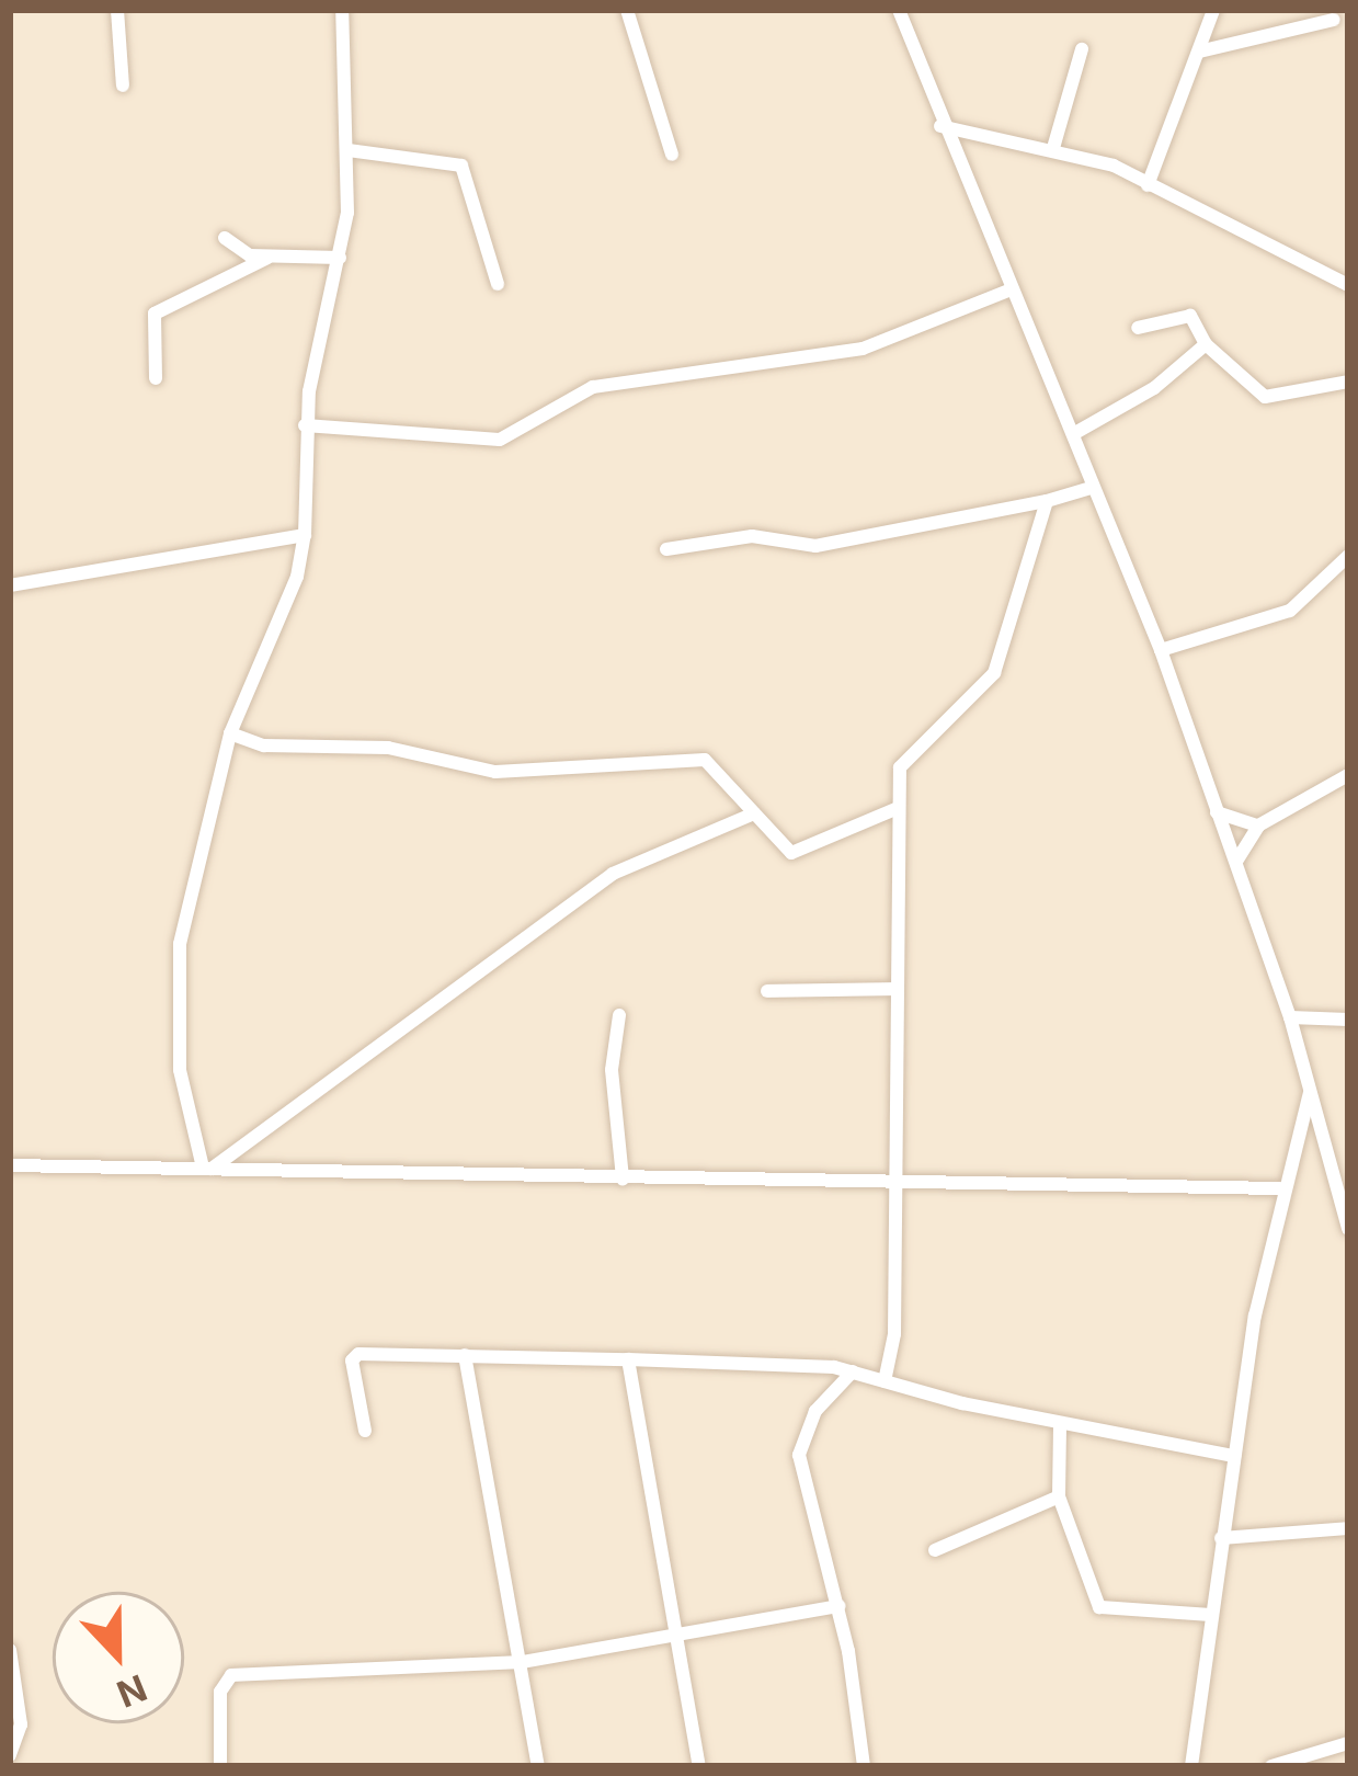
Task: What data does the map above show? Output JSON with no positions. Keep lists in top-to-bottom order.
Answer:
{
  "north": "bottom"
}
